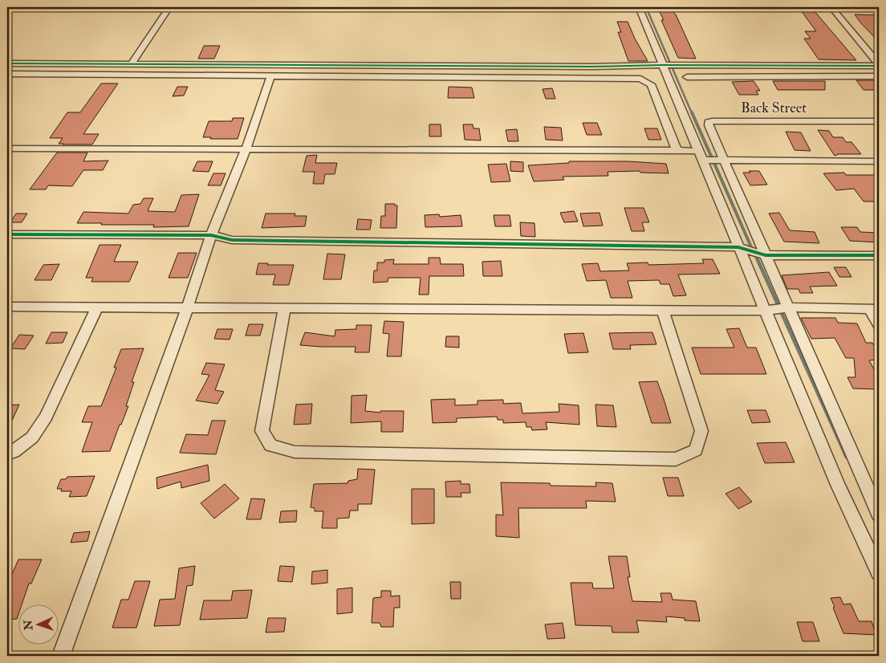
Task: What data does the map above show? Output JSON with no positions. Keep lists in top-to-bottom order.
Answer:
{
  "streets": {
    "street": ["Back Street"]
  },
  "north": "left"
}
